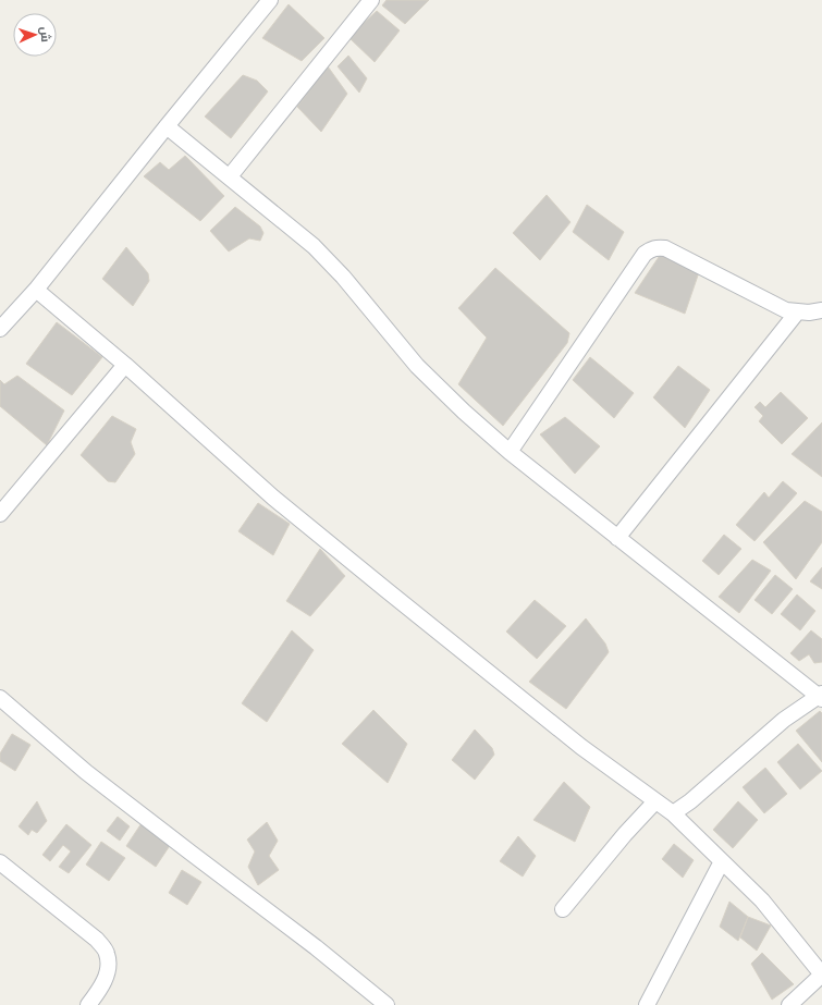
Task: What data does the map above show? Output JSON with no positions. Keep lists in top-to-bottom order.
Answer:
{
  "north": "right"
}
